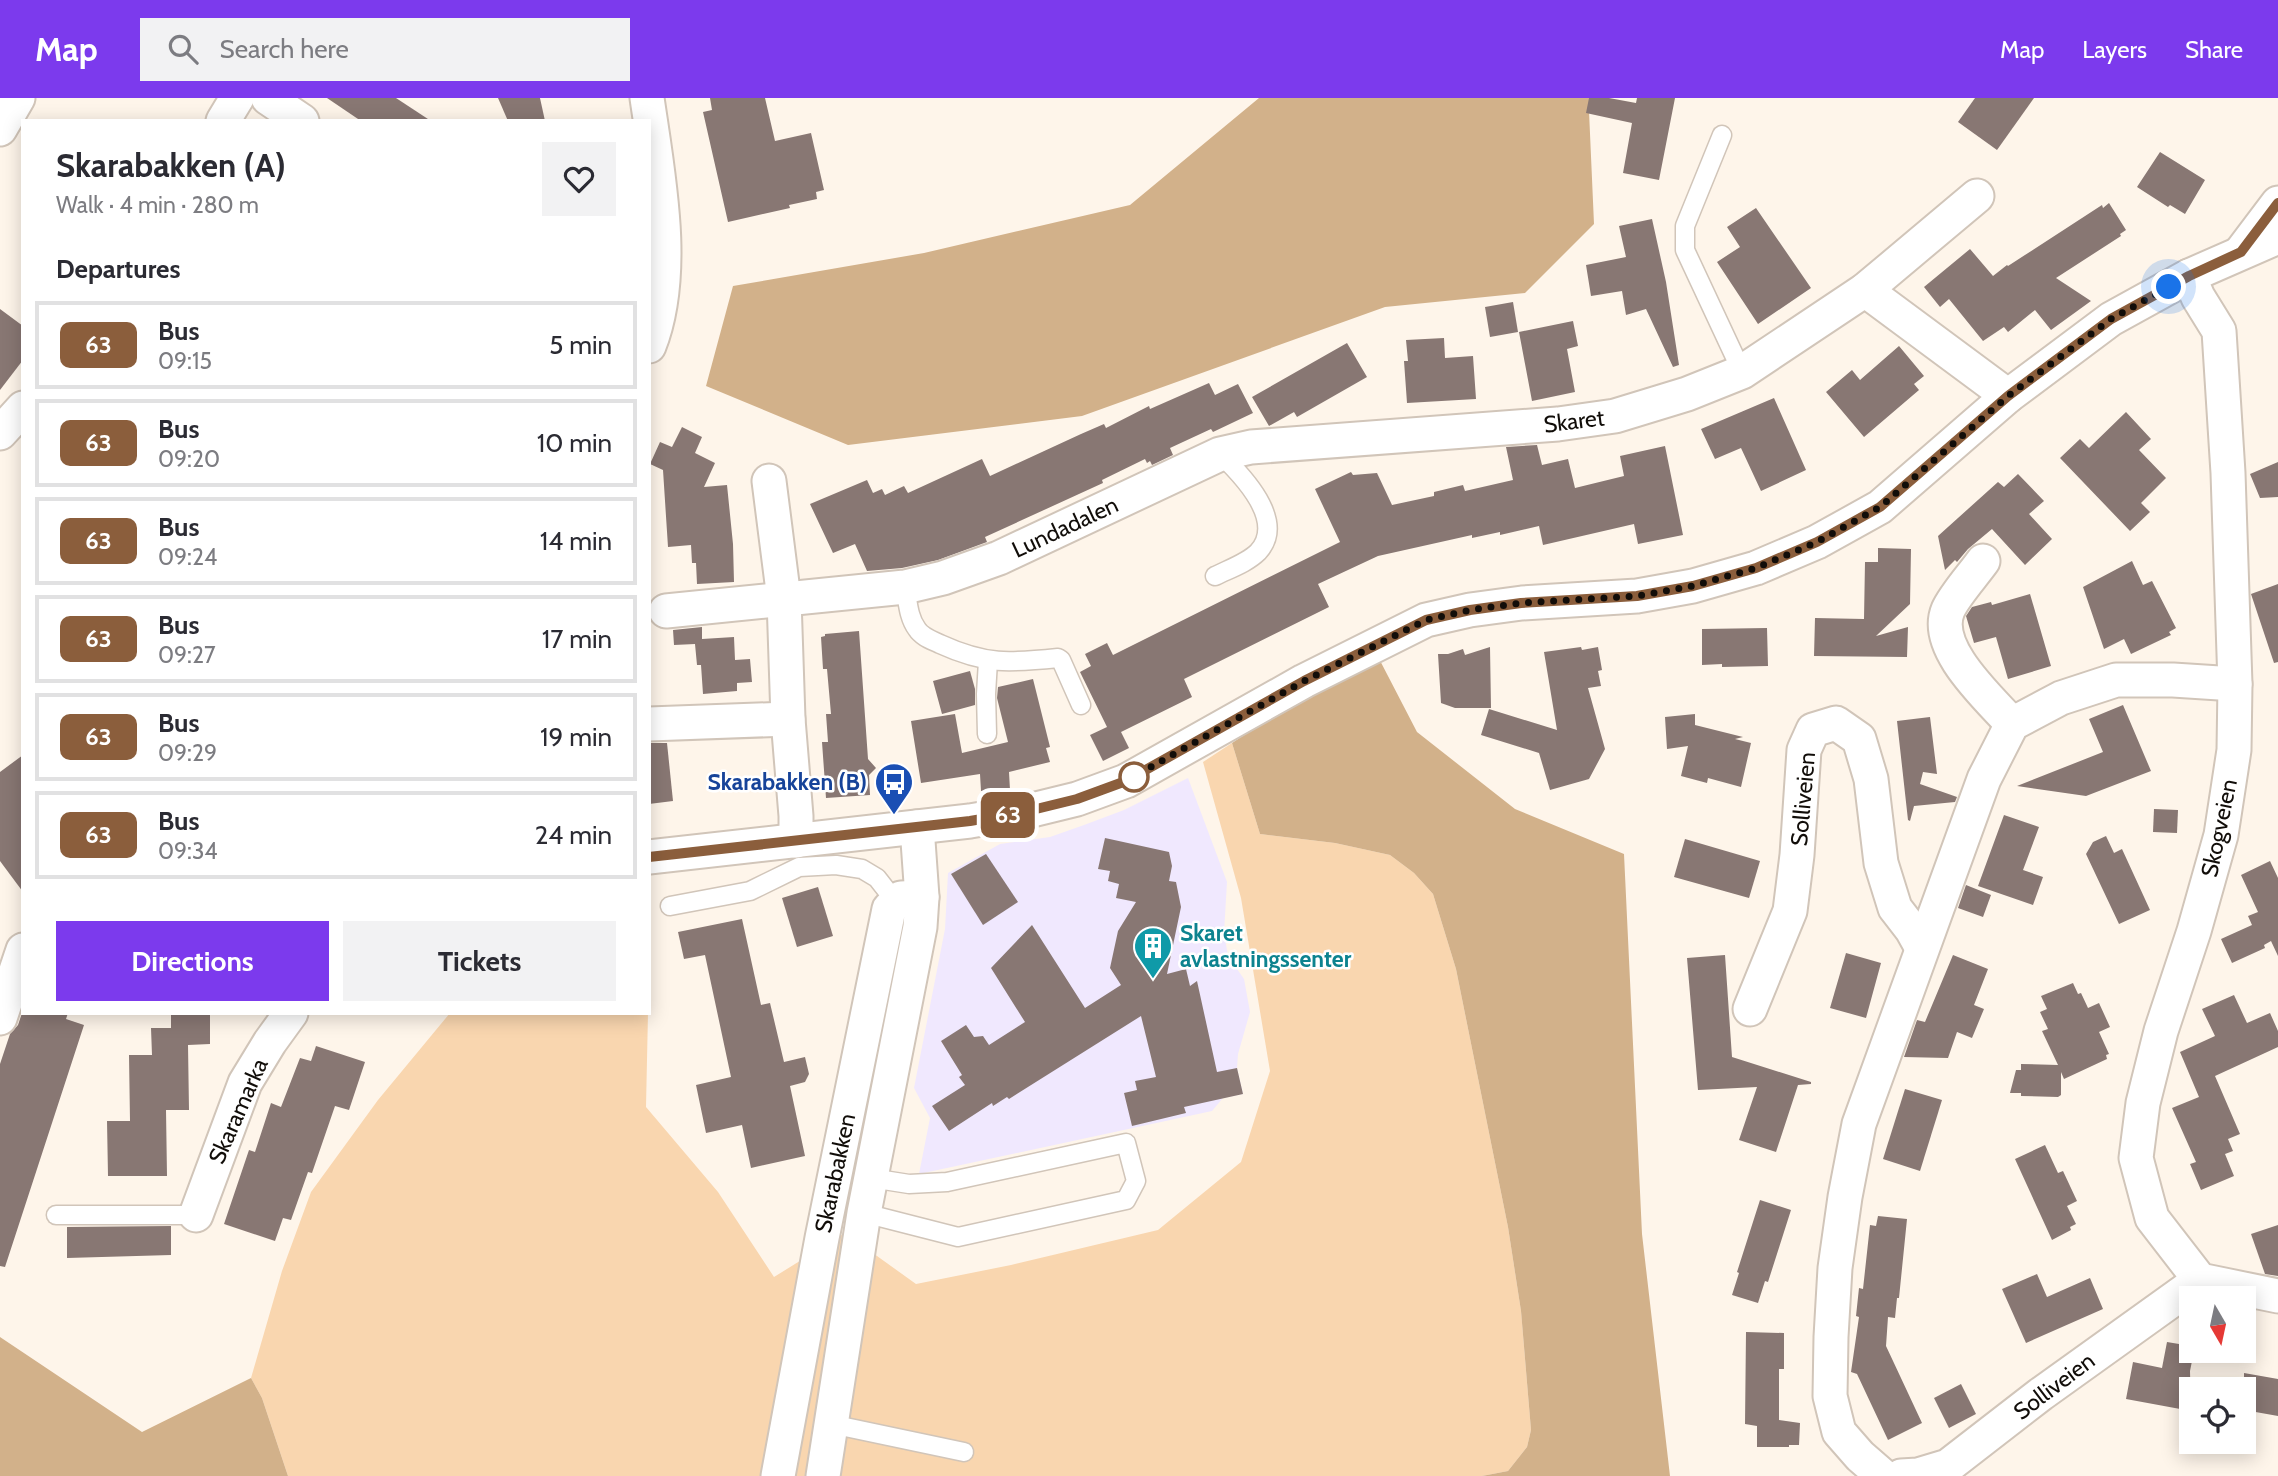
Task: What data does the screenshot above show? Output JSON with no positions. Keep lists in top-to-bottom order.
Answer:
{
  "streets": {
    "street": [
      "Skaret",
      "Lundadalen",
      "Solliveien",
      "Skogveien",
      "Skaramarka",
      "Skarabakken"
    ]
  },
  "crossings": [
    ["Skaret", "Lundadalen"],
    ["Solliveien", "Skogveien"]
  ],
  "places": {
    "bus stop": ["Skarabakken (B)"],
    "building": ["Skaret avlastningssenter"]
  },
  "lines": ["bus line 63"],
  "north": "bottom",
  "page": {
    "header": "Map",
    "search": "Search here",
    "nav": ["Map", "Layers", "Share"],
    "on_map": "63",
    "heading": [
      ["Skarabakken (A)", "Walk · 4 min · 280 m"],
      "Departures"
    ],
    "list": [
      {
        "mark": "63",
        "name": "Bus",
        "note": "09:15",
        "value": "5 min"
      },
      {
        "mark": "63",
        "name": "Bus",
        "note": "09:20",
        "value": "10 min"
      },
      {
        "mark": "63",
        "name": "Bus",
        "note": "09:24",
        "value": "14 min"
      },
      {
        "mark": "63",
        "name": "Bus",
        "note": "09:27",
        "value": "17 min"
      },
      {
        "mark": "63",
        "name": "Bus",
        "note": "09:29",
        "value": "19 min"
      },
      {
        "mark": "63",
        "name": "Bus",
        "note": "09:34",
        "value": "24 min"
      }
    ],
    "buttons": ["Directions", "Tickets"]
  }
}
